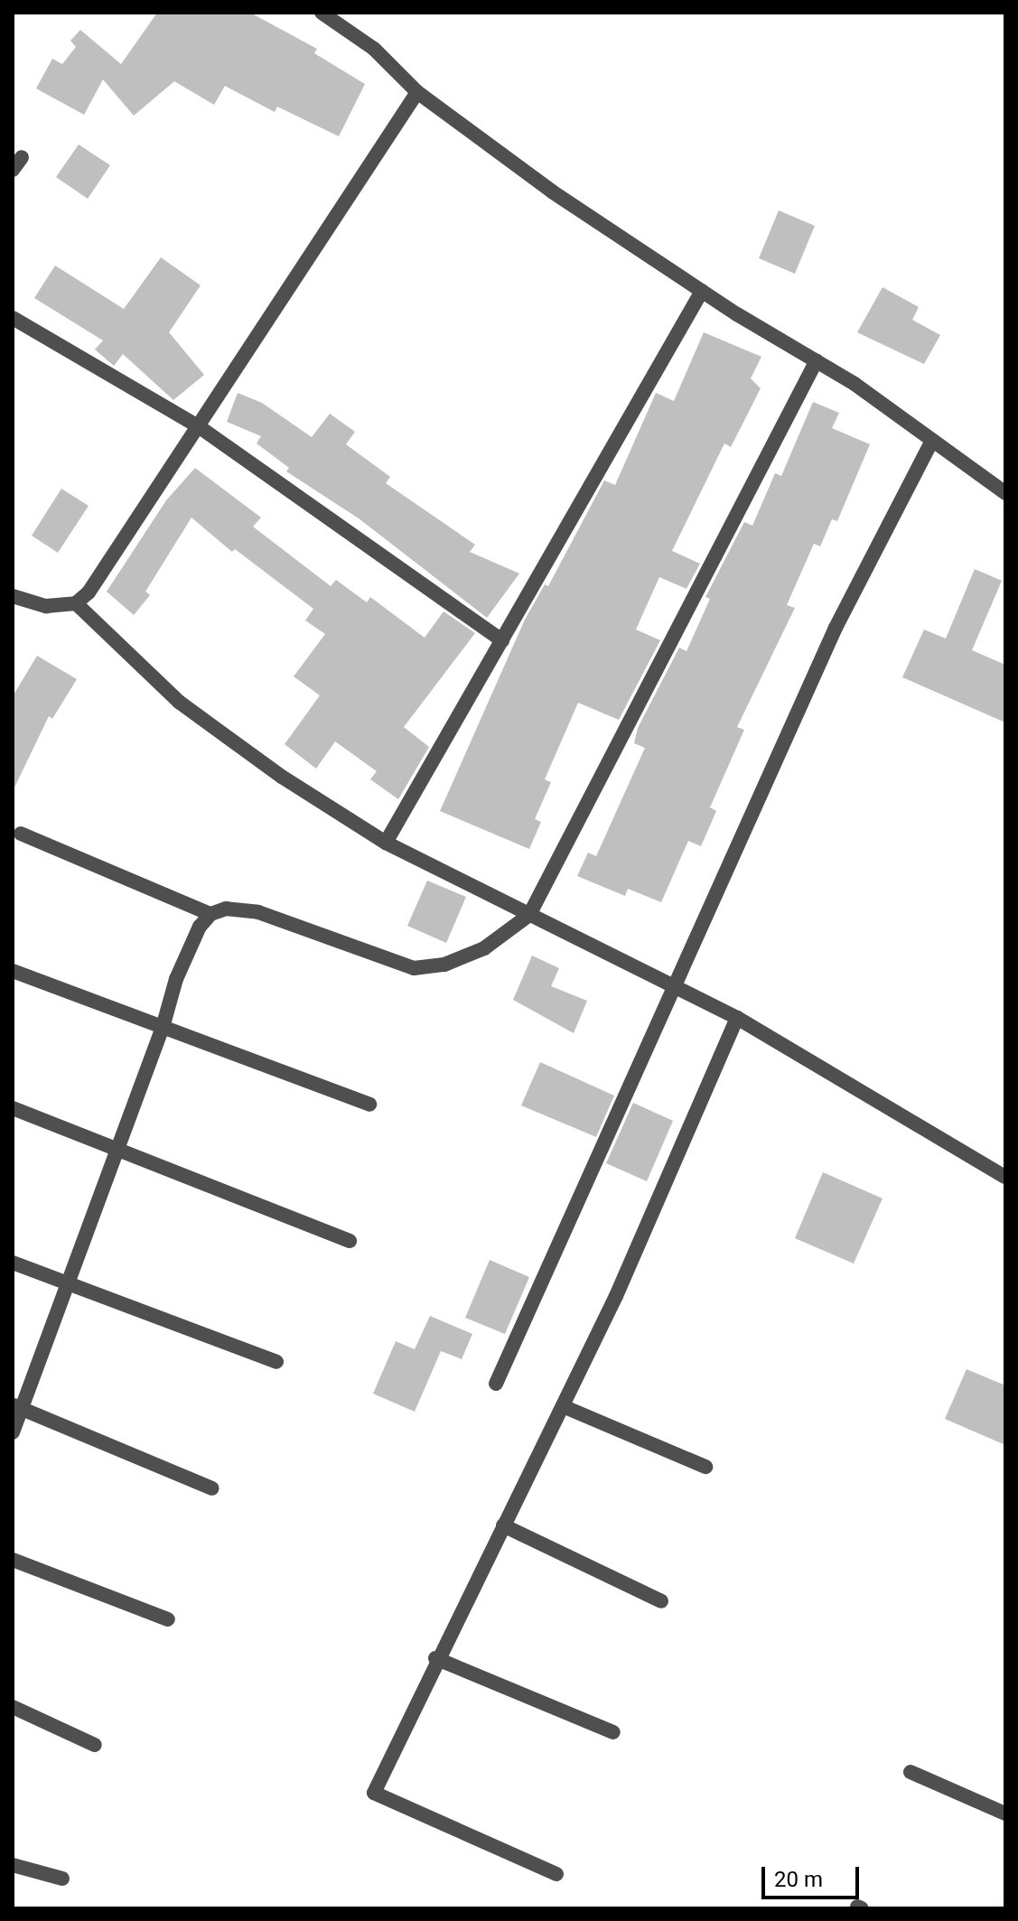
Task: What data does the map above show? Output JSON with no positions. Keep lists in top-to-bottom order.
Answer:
{
  "scale_bar": "20 m"
}
